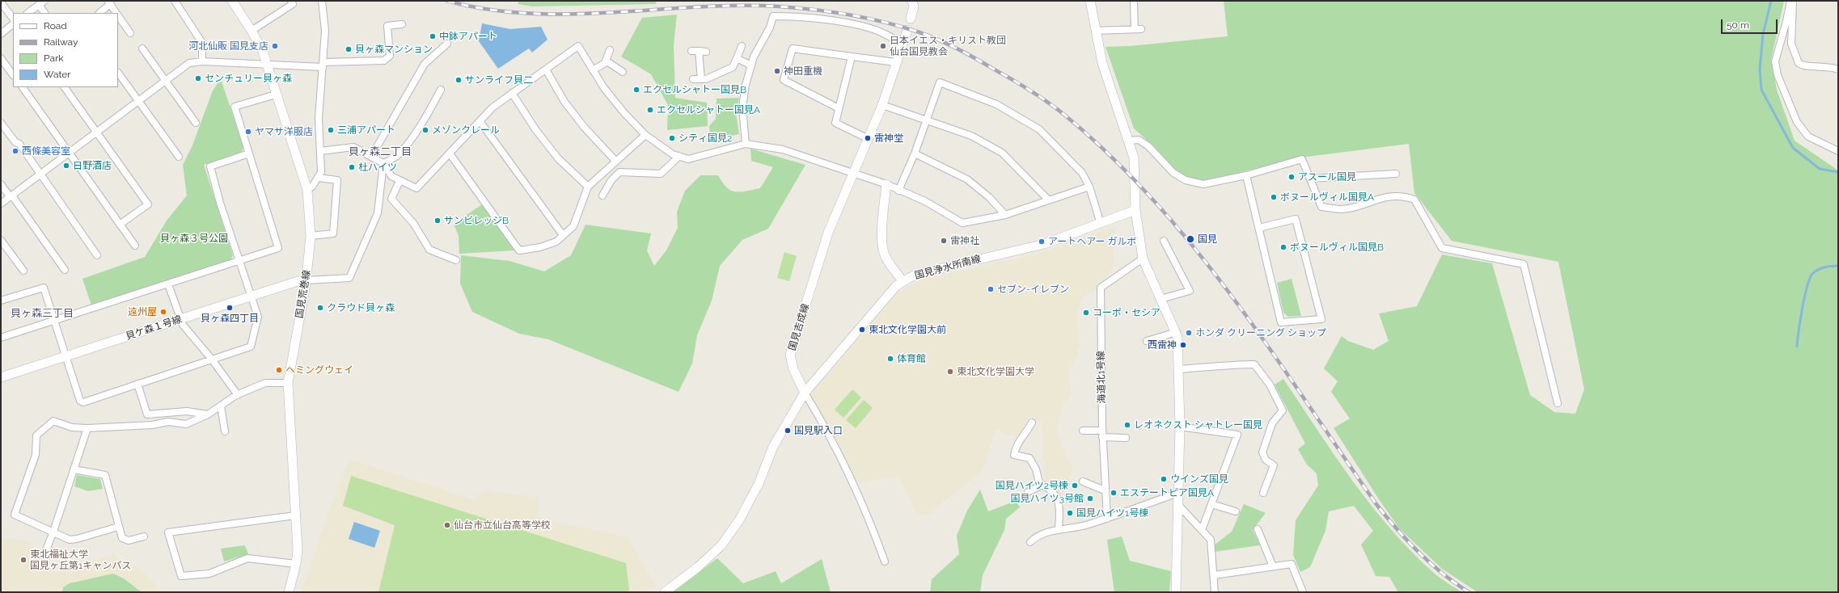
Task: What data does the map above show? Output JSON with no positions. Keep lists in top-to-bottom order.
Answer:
{
  "streets": {
    "street": [
      "国見浄水所南線",
      "国見荒巻線",
      "国見吉成線",
      "貝ケ森１号線",
      "海道北1号線"
    ]
  },
  "crossings": [
    ["国見浄水所南線", "国見吉成線"],
    ["国見荒巻線", "貝ケ森１号線"]
  ],
  "districts": ["貝ヶ森二丁目", "貝ヶ森三丁目"],
  "parks": ["貝ヶ森３号公園"],
  "places": [
    "中鉢アパート",
    "河北仙販 国見支店",
    "日本イエス・キリスト教団 仙台国見教会",
    "貝ヶ森マンション",
    "神田重機",
    "センチュリー貝ヶ森",
    "サンライフ貝二",
    "エクセルシャトー国見B",
    "エクセルシャトー国見A",
    "三浦アパート",
    "メゾンクレール",
    "ヤマサ洋服店",
    "シティ国見2",
    "雷神堂",
    "西條美容室",
    "日野酒店",
    "杜ハイツ",
    "アスール国見",
    "ボヌールヴィル国見A",
    "サンビレッジB",
    "国見",
    "雷神社",
    "アートヘアー ガルボ",
    "ボヌールヴィル国見B",
    "セブン-イレブン",
    "貝ヶ森四丁目",
    "クラウド貝ヶ森",
    "遠州屋",
    "コーポ・セシア",
    "東北文化学園大前",
    "ホンダ クリーニング ショップ",
    "西雷神",
    "体育館",
    "ヘミングウェイ",
    "東北文化学園大学",
    "レオネクスト シャトレー国見",
    "国見駅入口",
    "ウインズ国見",
    "国見ハイツ2号棟",
    "エステートピア国見A",
    "国見ハイツ3号館",
    "国見ハイツ1号棟",
    "仙台市立仙台高等学校",
    "東北福祉大学 国見ヶ丘第1キャンパス"
  ],
  "legend": [
    "Road",
    "Railway",
    "Park",
    "Water"
  ],
  "scale_bar": "50 m"
}
